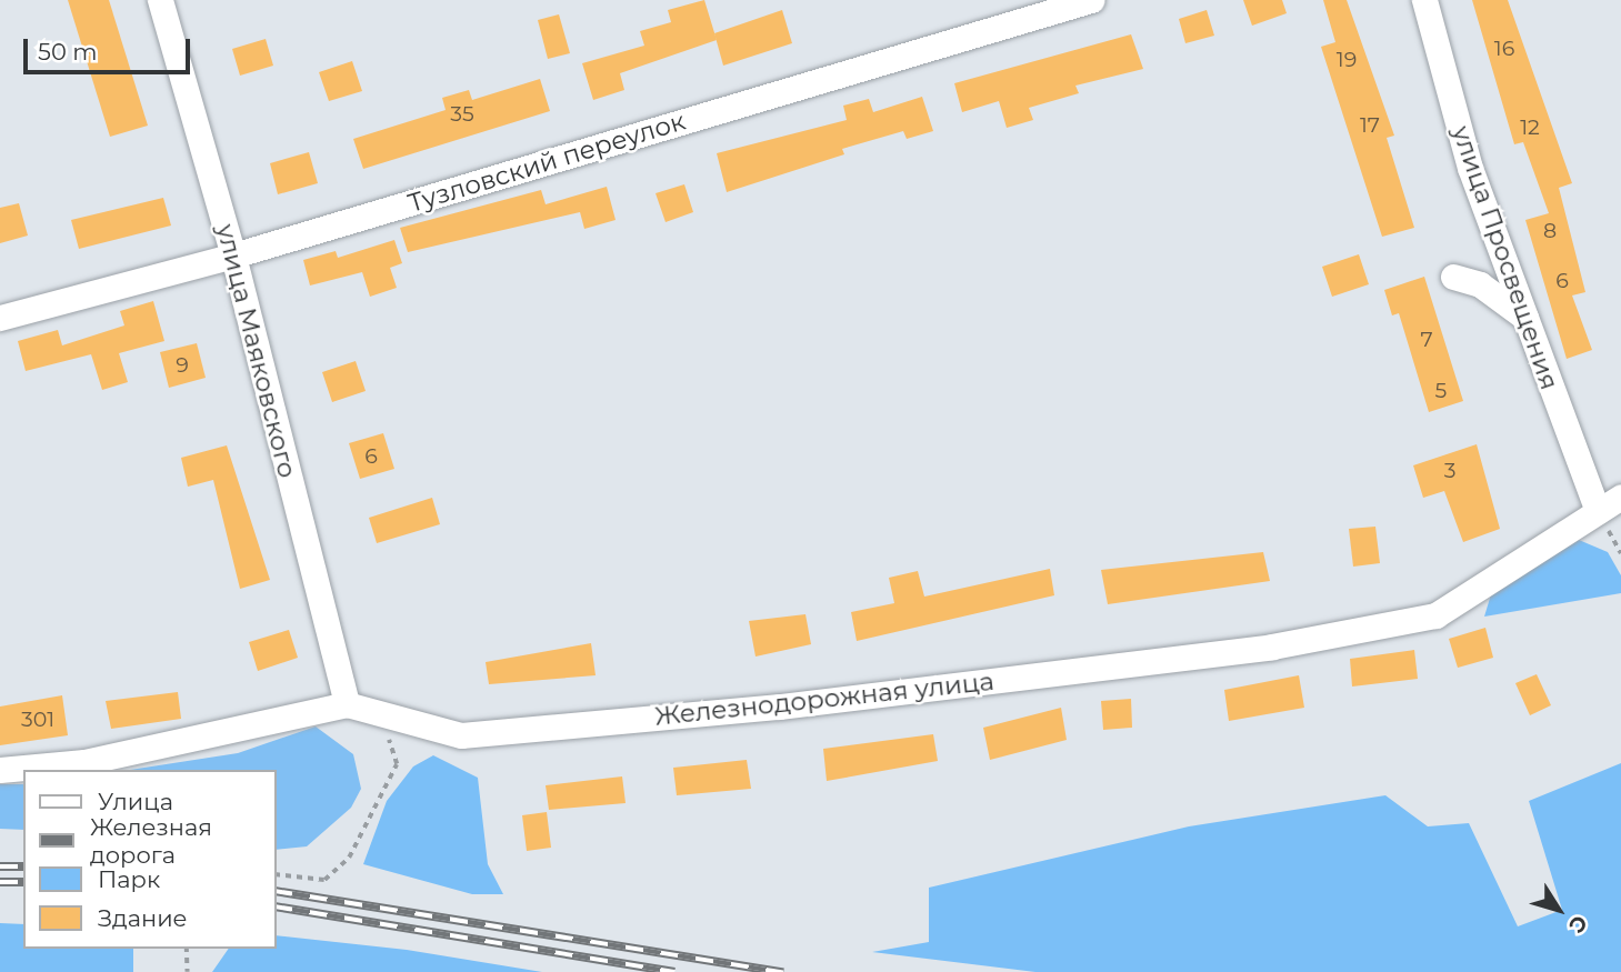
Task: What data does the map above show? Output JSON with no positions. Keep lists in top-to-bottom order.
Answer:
{
  "streets": {
    "street": [
      "Тузловский переулок",
      "улица Просвещения",
      "улица Маяковского",
      "Железнодорожная улица"
    ]
  },
  "crossings": [
    ["Тузловский переулок", "улица Маяковского"],
    ["улица Просвещения", "Железнодорожная улица"],
    ["улица Маяковского", "Железнодорожная улица"]
  ],
  "house_numbers": [
    "16",
    "19",
    "35",
    "17",
    "12",
    "8",
    "6",
    "7",
    "9",
    "5",
    "6",
    "3",
    "301"
  ],
  "legend": [
    "Улица",
    "Железная дорога",
    "Парк",
    "Здание"
  ],
  "scale_bar": "50 m",
  "north": "bottom right"
}
